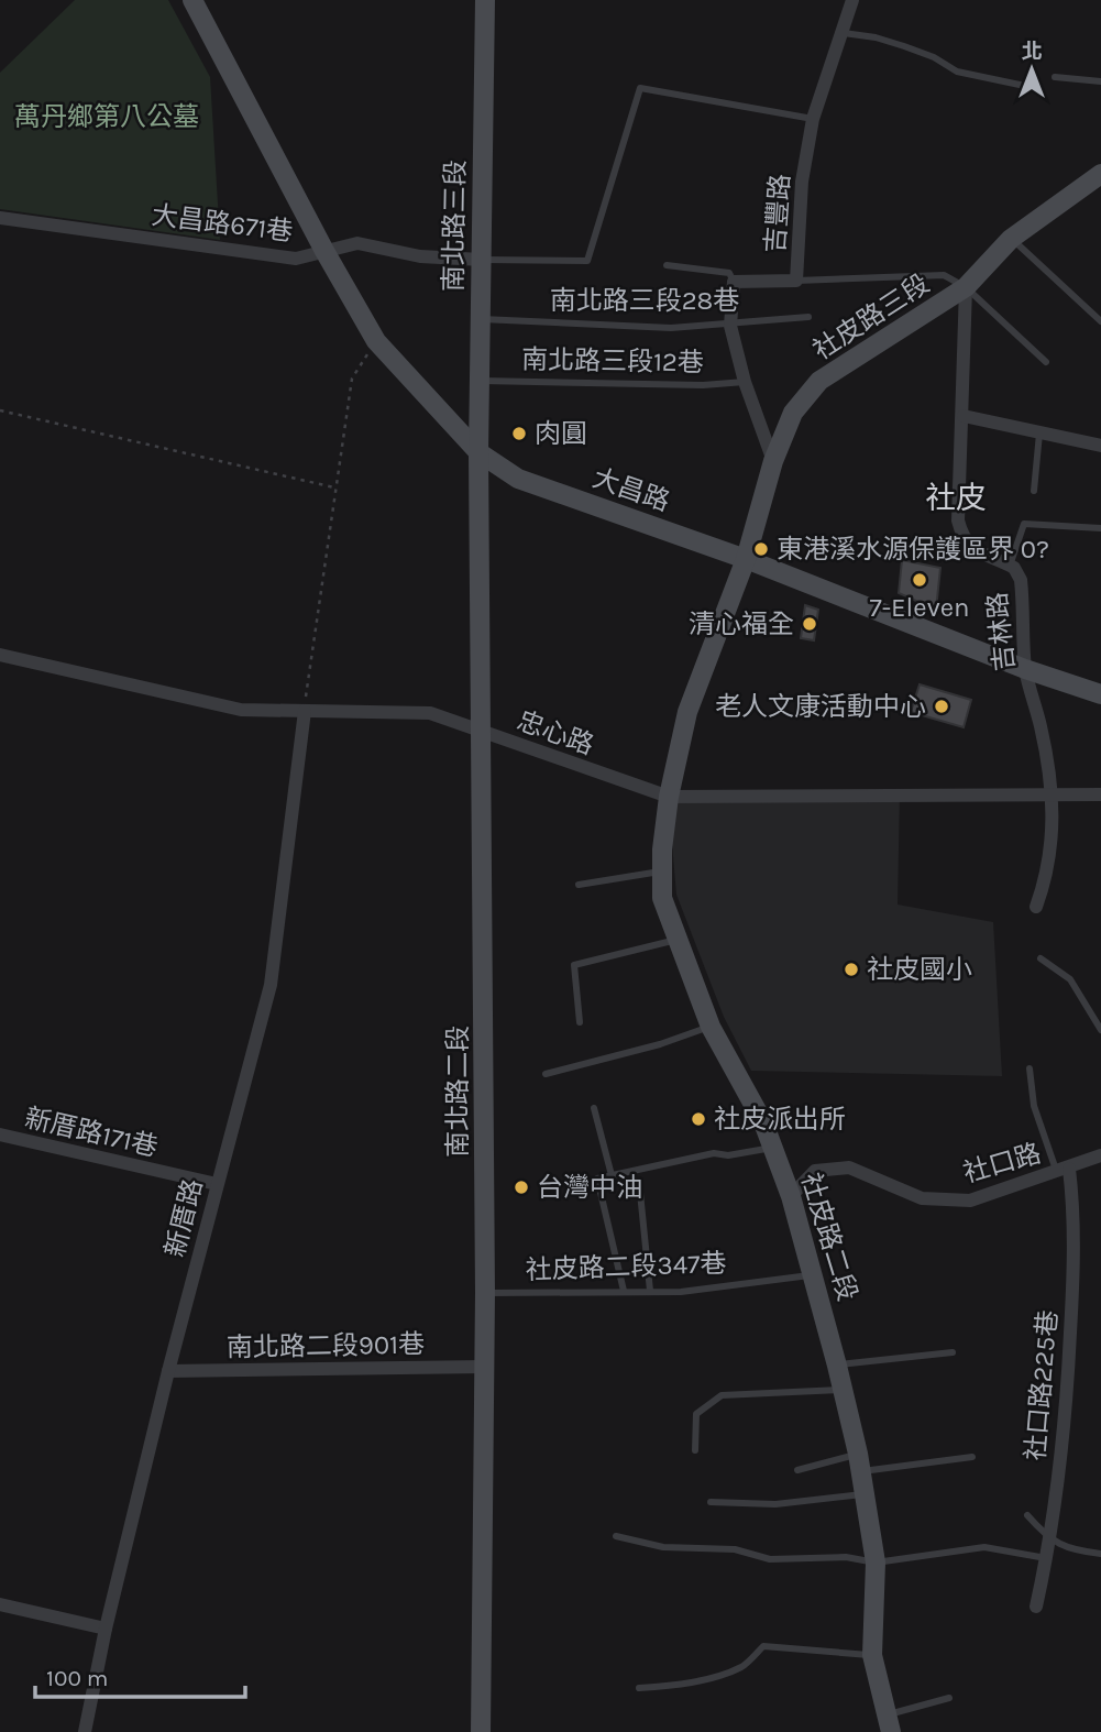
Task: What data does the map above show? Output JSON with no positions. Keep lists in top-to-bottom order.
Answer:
{
  "streets": {
    "street": [
      "吉豐路",
      "大昌路671巷",
      "南北路三段",
      "社皮路三段",
      "大昌路",
      "吉林路",
      "忠心路",
      "南北路二段",
      "新厝路171巷",
      "社口路",
      "新厝路",
      "社皮路二段",
      "南北路二段901巷",
      "社口路225巷"
    ],
    "lane": ["南北路三段28巷", "南北路三段12巷", "社皮路二段347巷"]
  },
  "crossings": [
    ["吉豐路", "南北路三段28巷"],
    ["吉豐路", "社皮路三段"],
    ["吉豐路", "南北路三段12巷"],
    ["大昌路671巷", "南北路三段"],
    ["大昌路671巷", "大昌路"],
    ["南北路三段", "南北路三段28巷"],
    ["南北路三段", "南北路三段12巷"],
    ["南北路三段", "大昌路"],
    ["南北路三段", "南北路二段"],
    ["社皮路三段", "大昌路"],
    ["社皮路三段", "吉林路"],
    ["社皮路三段", "社皮路二段"],
    ["大昌路", "吉林路"],
    ["大昌路", "南北路二段"],
    ["大昌路", "社皮路二段"],
    ["吉林路", "忠心路"],
    ["忠心路", "南北路二段"],
    ["忠心路", "新厝路"],
    ["忠心路", "社皮路二段"],
    ["南北路二段", "社皮路二段347巷"],
    ["南北路二段", "南北路二段901巷"],
    ["新厝路171巷", "新厝路"],
    ["社口路", "社皮路二段"],
    ["社口路", "社口路225巷"],
    ["新厝路", "南北路二段901巷"],
    ["社皮路二段", "社皮路二段347巷"]
  ],
  "districts": ["社皮"],
  "parks": ["萬丹鄉第八公墓"],
  "places": [
    "肉圓",
    "東港溪水源保護區界 0?",
    "7-Eleven",
    "清心福全",
    "老人文康活動中心",
    "社皮國小",
    "社皮派出所",
    "台灣中油"
  ],
  "scale_bar": "100 m",
  "north": "top"
}
